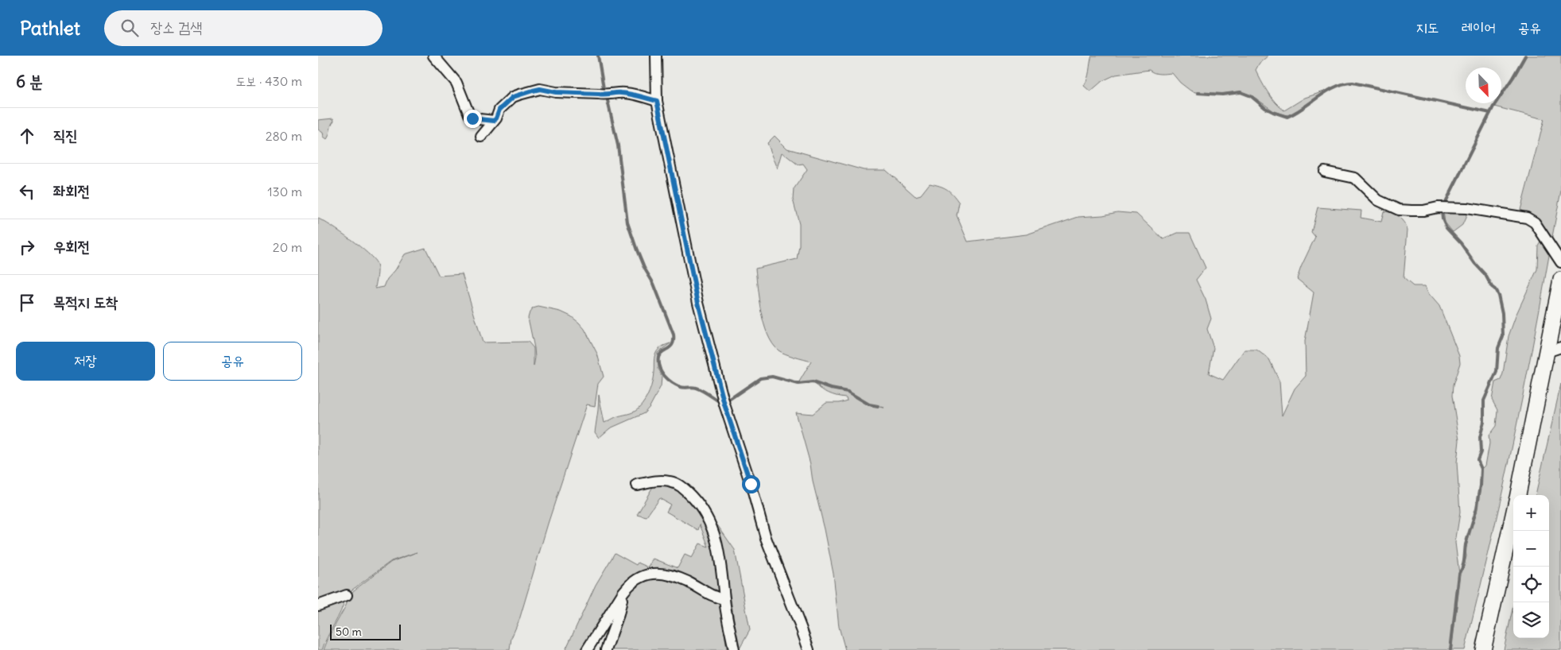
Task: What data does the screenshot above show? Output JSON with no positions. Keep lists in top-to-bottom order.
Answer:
{
  "scale_bar": "50 m",
  "north": "bottom right",
  "page": {
    "header": "Pathlet",
    "search": "장소 검색",
    "nav": ["지도", "레이어", "공유"],
    "heading": ["6 분", "도보 · 430 m"],
    "list": [
      ["직진", "280 m"],
      ["좌회전", "130 m"],
      ["우회전", "20 m"],
      "목적지 도착"
    ],
    "buttons": ["저장", "공유"],
    "map_buttons": ["+", "−"],
    "scale": "50 m"
  }
}
